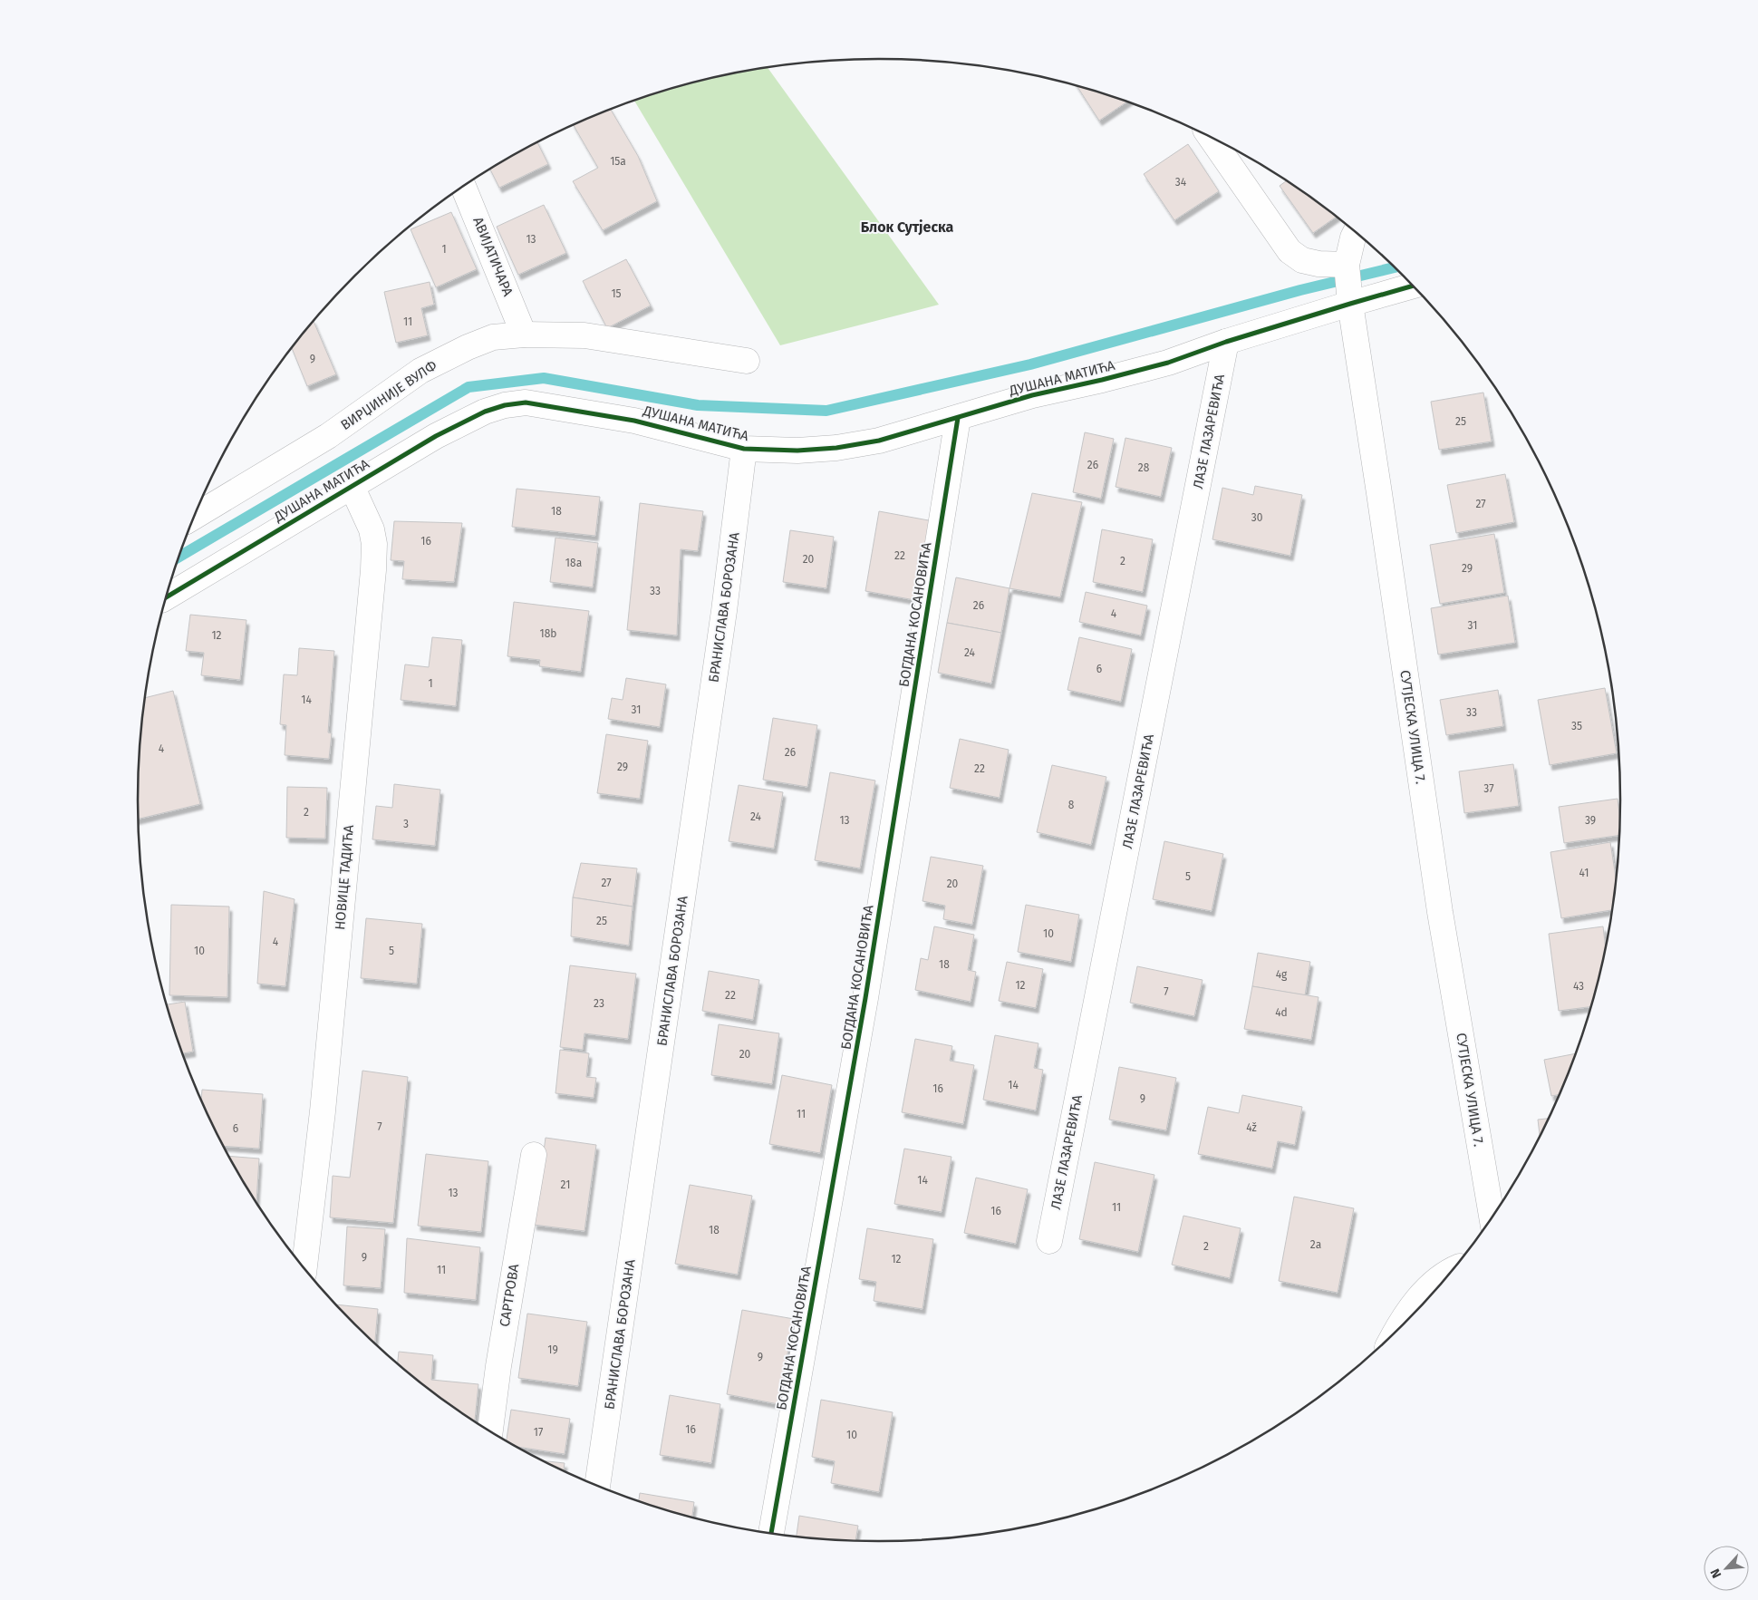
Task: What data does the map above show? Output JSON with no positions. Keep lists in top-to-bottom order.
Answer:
{
  "streets": {
    "street": [
      "АВИЈАТИЧАРА",
      "ДУШАНА МАТИЋА",
      "ВИРЏИНИЈЕ ВУЛФ",
      "ЛАЗЕ ЛАЗАРЕВИЋА",
      "БРАНИСЛАВА БОРОЗАНА",
      "БОГДАНА КОСАНОВИЋА",
      "СУТЈЕСКА УЛИЦА 7.",
      "НОВИЦЕ ТАДИЋА",
      "САРТРОВА"
    ]
  },
  "crossings": [
    ["АВИЈАТИЧАРА", "ВИРЏИНИЈЕ ВУЛФ"],
    ["ДУШАНА МАТИЋА", "ЛАЗЕ ЛАЗАРЕВИЋА"],
    ["ДУШАНА МАТИЋА", "БРАНИСЛАВА БОРОЗАНА"],
    ["ДУШАНА МАТИЋА", "БОГДАНА КОСАНОВИЋА"],
    ["ДУШАНА МАТИЋА", "СУТЈЕСКА УЛИЦА 7."],
    ["ДУШАНА МАТИЋА", "НОВИЦЕ ТАДИЋА"]
  ],
  "districts": ["Блок Сутјеска"],
  "house_numbers": [
    "15a",
    "34",
    "13",
    "1",
    "15",
    "11",
    "9",
    "25",
    "26",
    "28",
    "27",
    "18",
    "30",
    "16",
    "22",
    "20",
    "2",
    "18a",
    "29",
    "33",
    "26",
    "4",
    "31",
    "18b",
    "12",
    "24",
    "6",
    "1",
    "14",
    "31",
    "33",
    "35",
    "4",
    "26",
    "29",
    "22",
    "37",
    "8",
    "2",
    "24",
    "13",
    "39",
    "3",
    "41",
    "5",
    "27",
    "20",
    "25",
    "10",
    "4",
    "10",
    "5",
    "18",
    "4g",
    "12",
    "43",
    "7",
    "22",
    "23",
    "4d",
    "20",
    "14",
    "16",
    "9",
    "11",
    "7",
    "4ž",
    "6",
    "14",
    "21",
    "13",
    "11",
    "16",
    "18",
    "2a",
    "2",
    "9",
    "12",
    "11",
    "19",
    "9",
    "16",
    "17",
    "10"
  ],
  "north": "bottom left"
}
